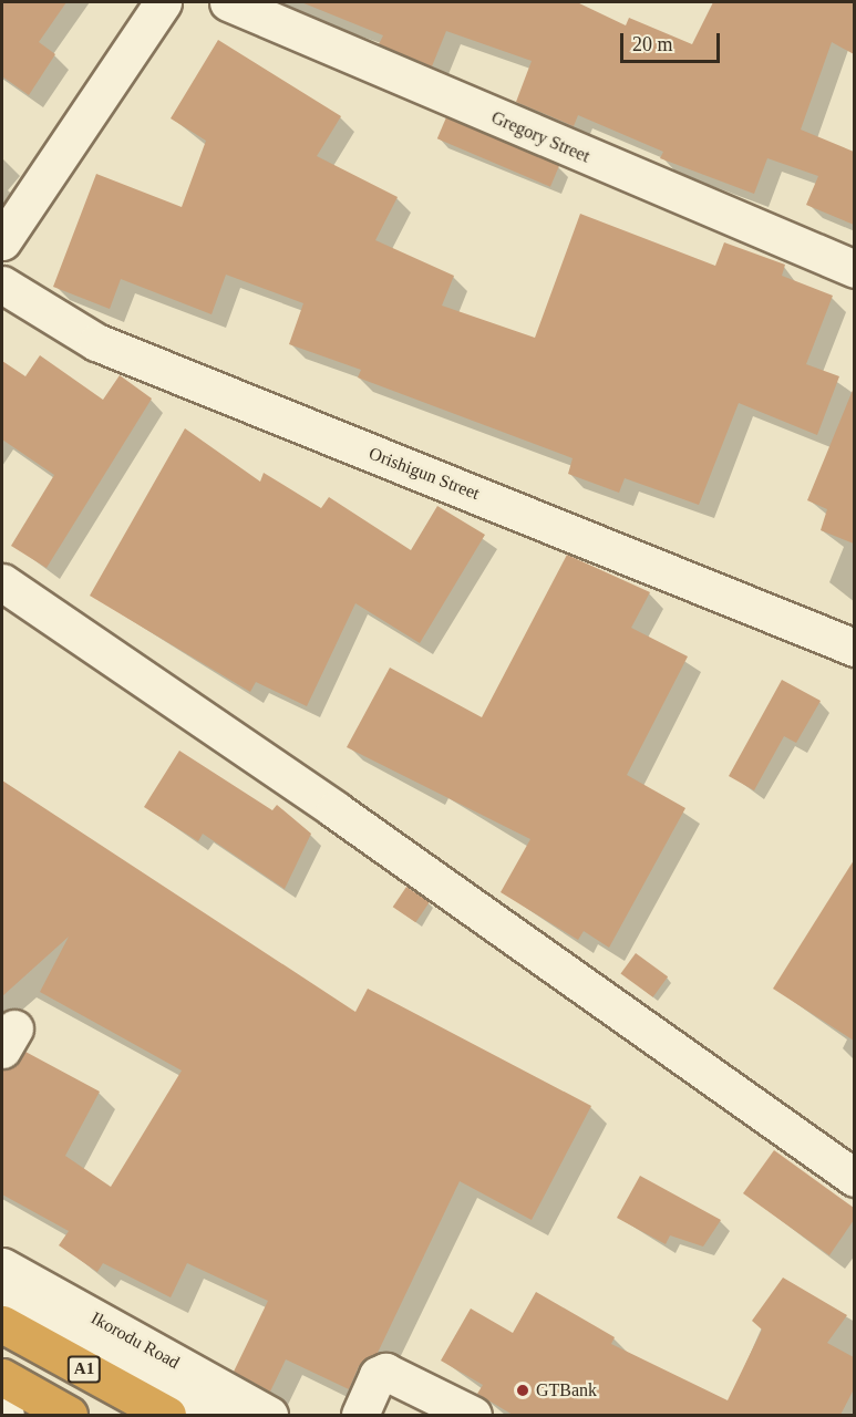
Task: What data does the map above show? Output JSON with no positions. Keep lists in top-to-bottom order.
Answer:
{
  "streets": {
    "highway": ["A1"],
    "street": ["Gregory Street", "Orishigun Street", "Ikorodu Road"]
  },
  "places": ["GTBank"],
  "scale_bar": "20 m"
}
